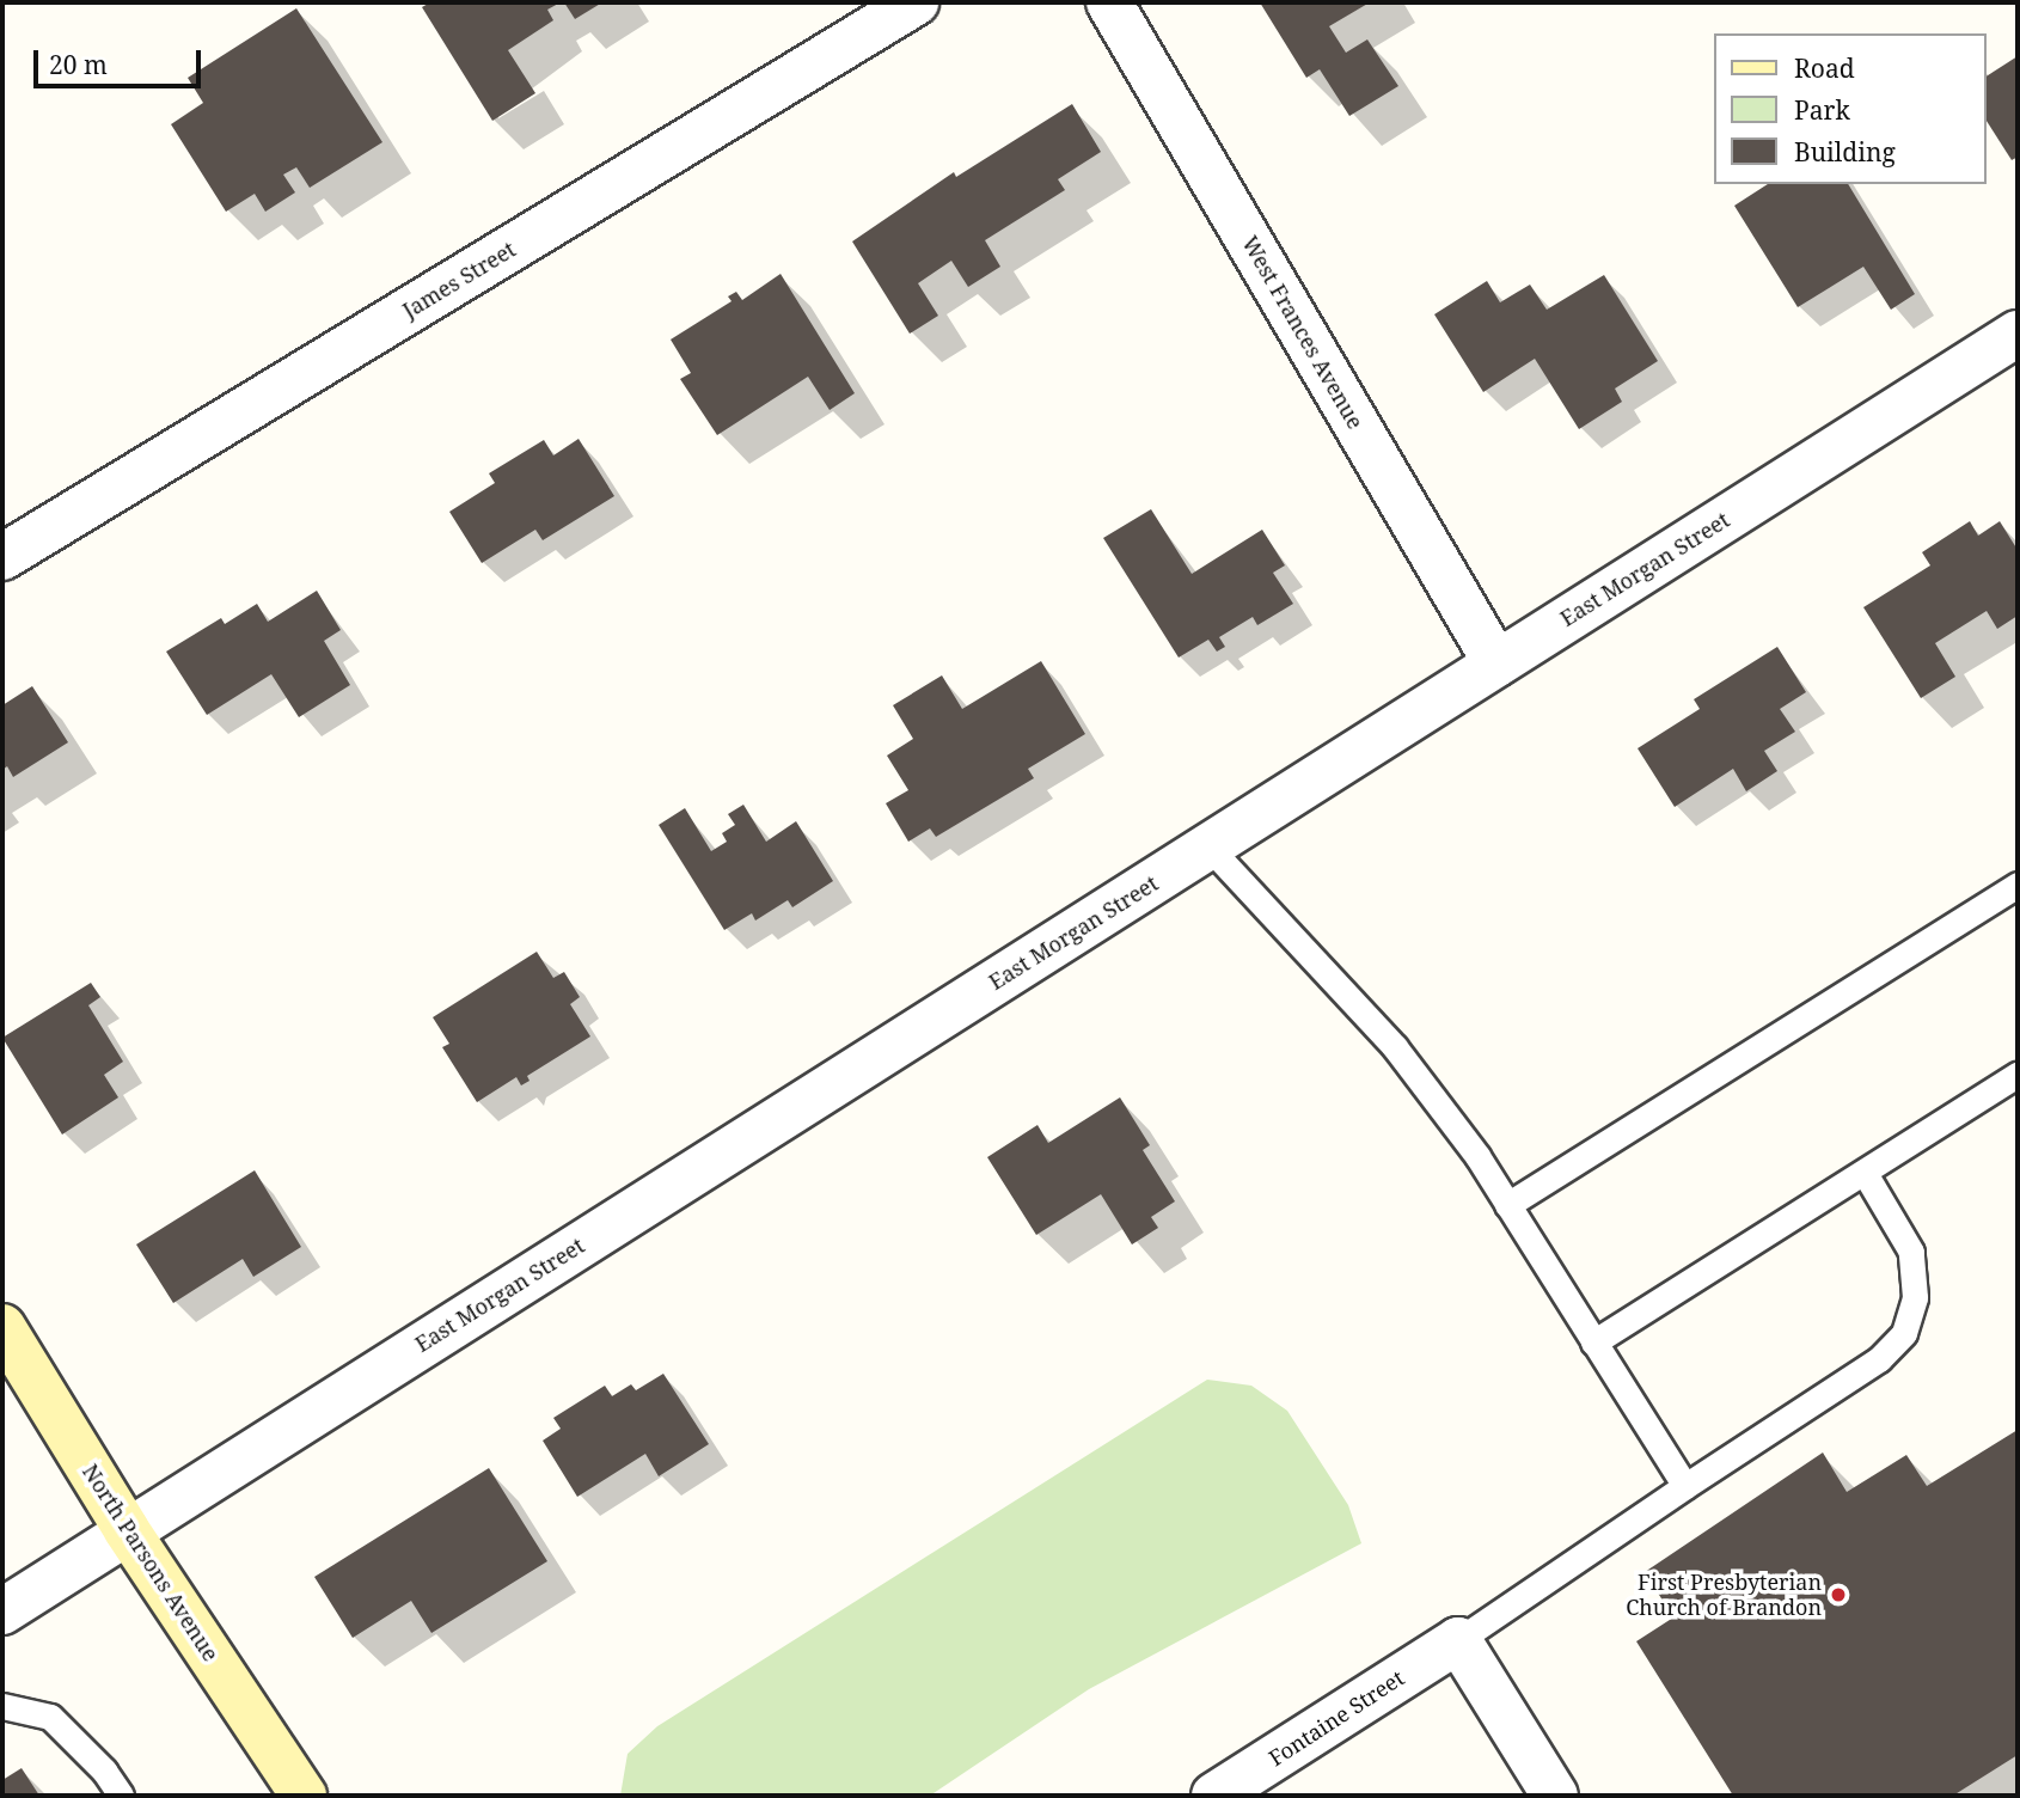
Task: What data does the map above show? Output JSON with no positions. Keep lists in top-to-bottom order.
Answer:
{
  "streets": {
    "main road": ["North Parsons Avenue"],
    "street": [
      "James Street",
      "West Frances Avenue",
      "East Morgan Street",
      "Fontaine Street"
    ]
  },
  "crossings": [
    ["West Frances Avenue", "East Morgan Street"],
    ["East Morgan Street", "North Parsons Avenue"]
  ],
  "places": ["First Presbyterian Church of Brandon"],
  "legend": ["Road", "Park", "Building"],
  "scale_bar": "20 m"
}
